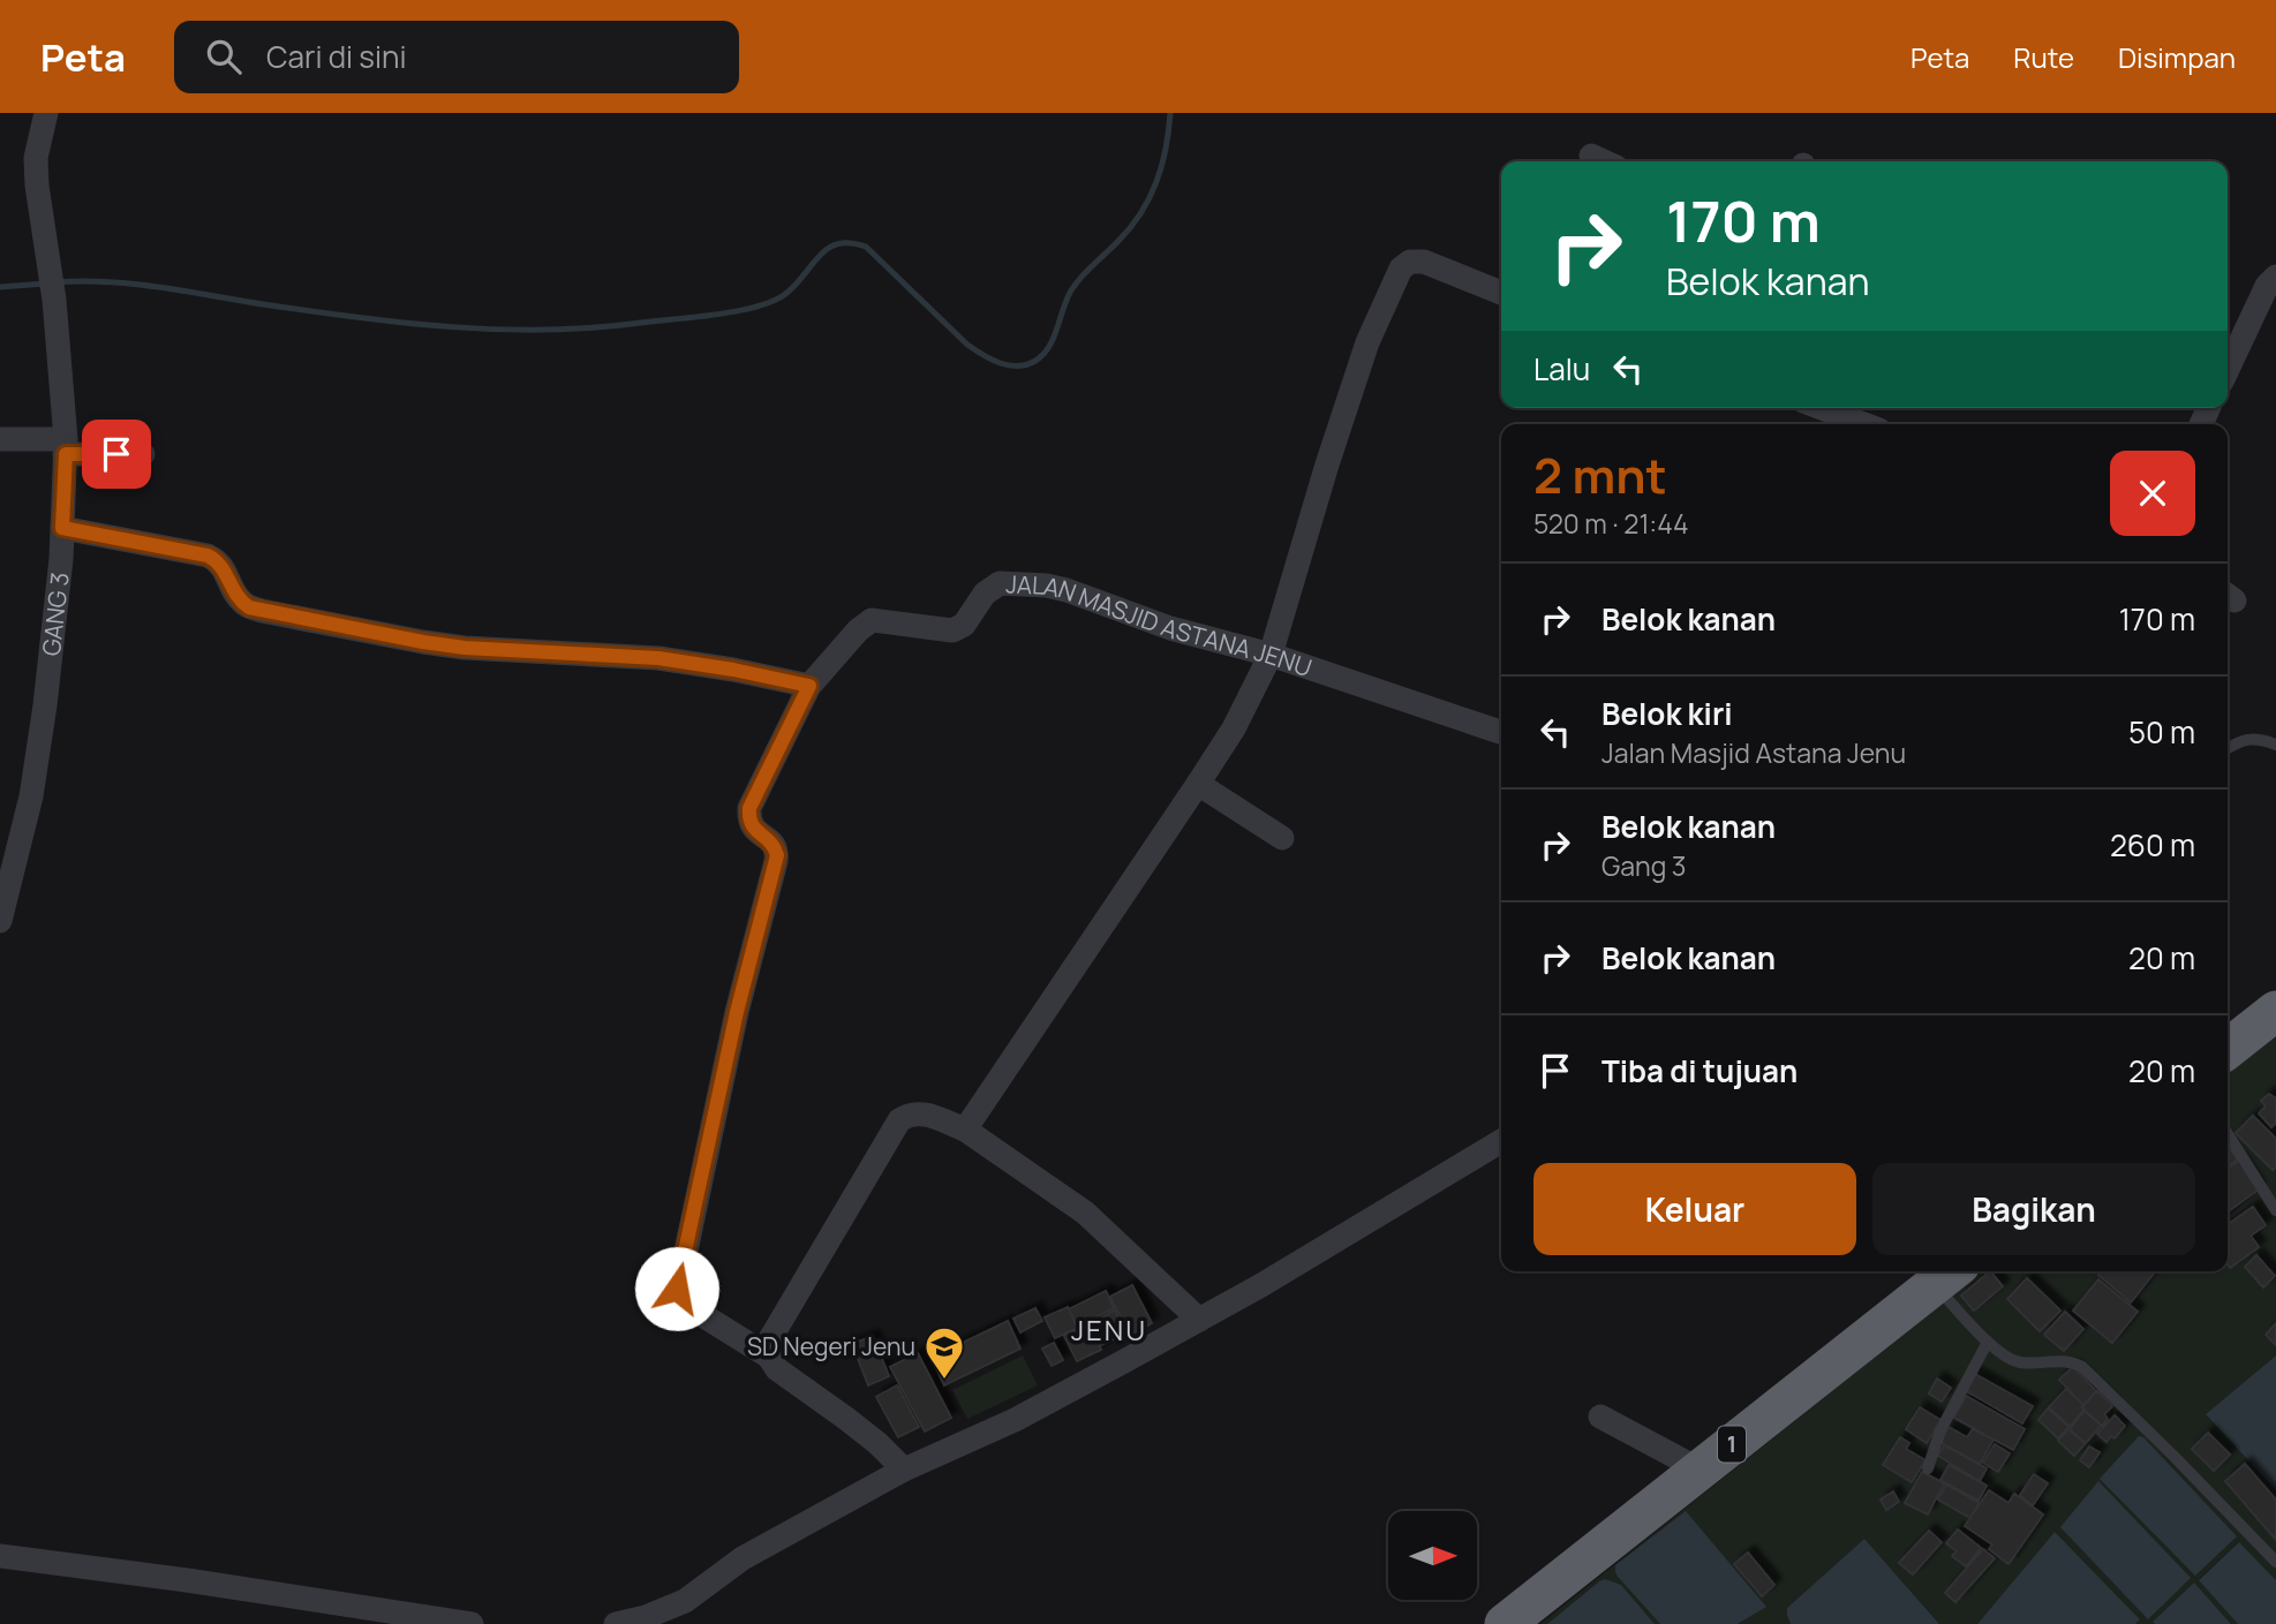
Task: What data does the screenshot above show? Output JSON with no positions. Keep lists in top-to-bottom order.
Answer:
{
  "streets": {
    "highway": ["1"],
    "street": ["GANG 3", "JALAN MASJID ASTANA JENU"]
  },
  "districts": ["JENU"],
  "places": {
    "school or university": ["SD Negeri Jenu"]
  },
  "north": "right",
  "page": {
    "header": "Peta",
    "search": "Cari di sini",
    "nav": ["Peta", "Rute", "Disimpan"],
    "turn": ["170 m", "Belok kanan"],
    "then": "Lalu",
    "heading": ["2 mnt", "520 m · 21:44"],
    "list": [
      {
        "name": "Belok kanan",
        "value": "170 m"
      },
      {
        "name": "Belok kiri",
        "note": "Jalan Masjid Astana Jenu",
        "value": "50 m"
      },
      {
        "name": "Belok kanan",
        "note": "Gang 3",
        "value": "260 m"
      },
      {
        "name": "Belok kanan",
        "value": "20 m"
      },
      {
        "name": "Tiba di tujuan",
        "value": "20 m"
      }
    ],
    "buttons": ["Keluar", "Bagikan"]
  }
}
